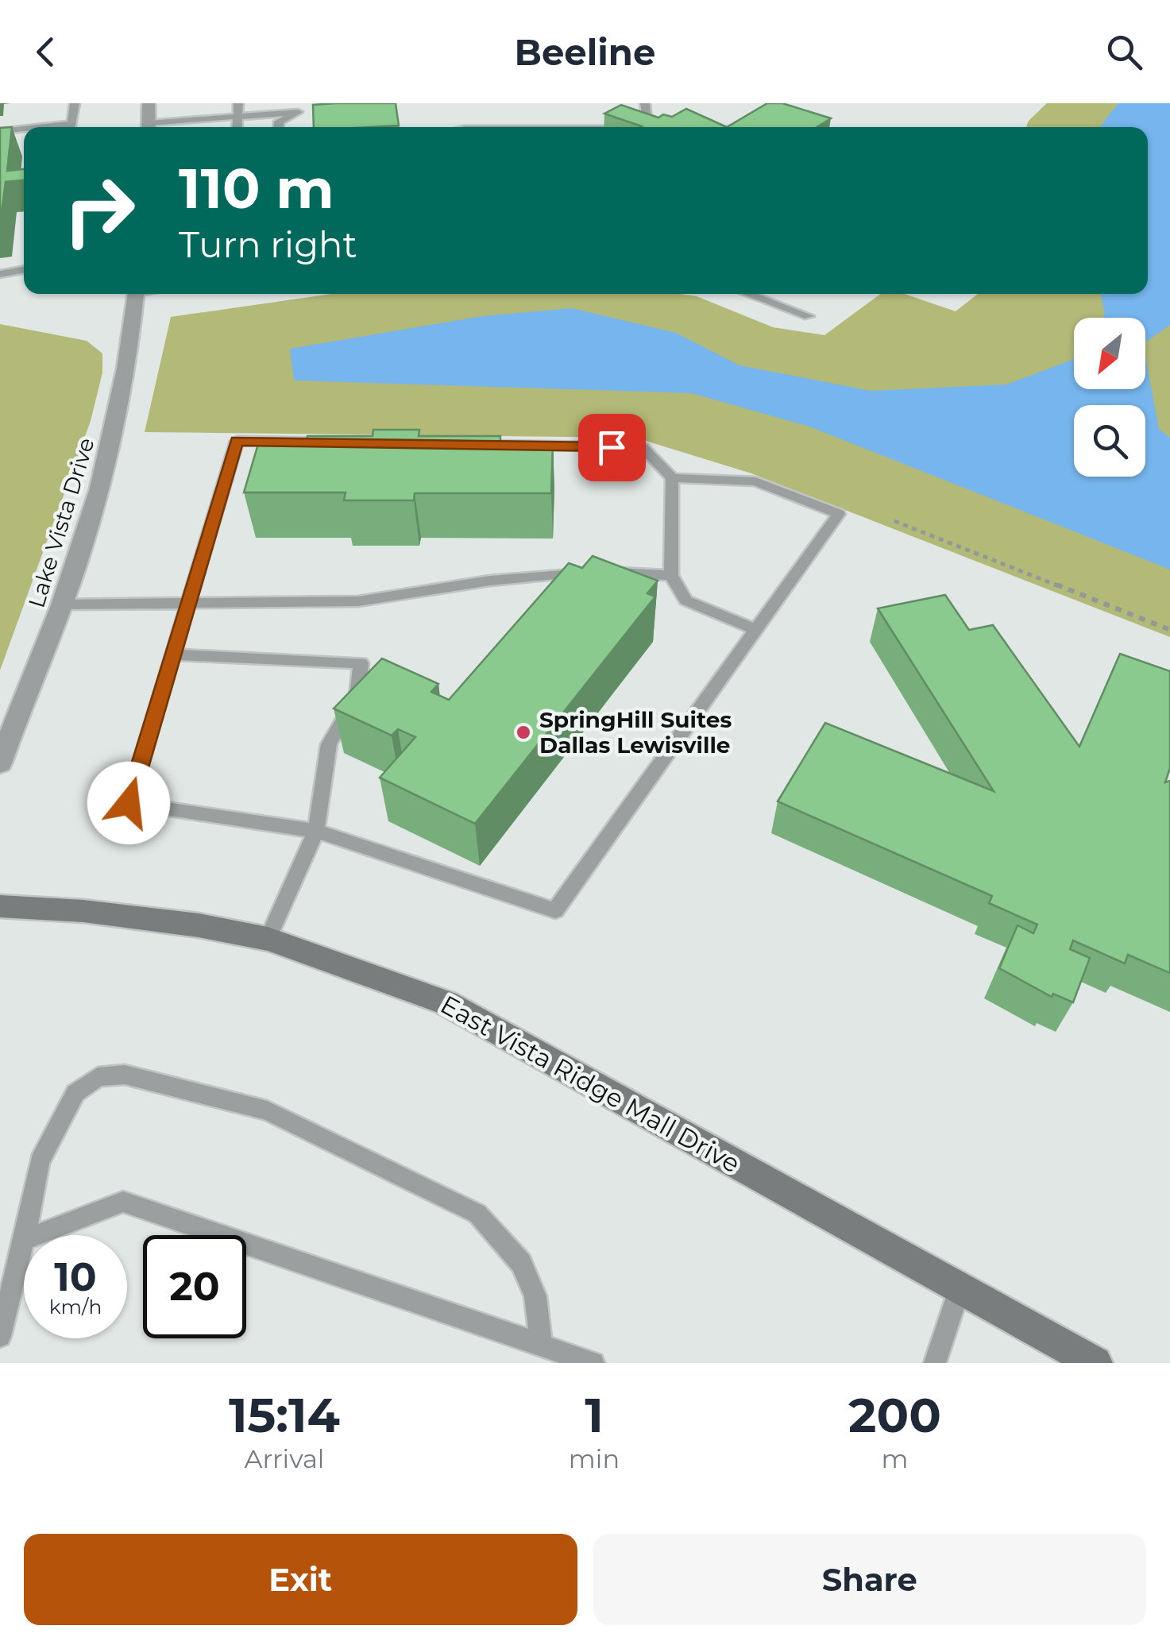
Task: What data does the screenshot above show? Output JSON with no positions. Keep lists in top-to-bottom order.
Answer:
{
  "streets": {
    "main road": ["East Vista Ridge Mall Drive"],
    "street": ["Lake Vista Drive"]
  },
  "places": ["SpringHill Suites Dallas Lewisville"],
  "north": "bottom left",
  "page": {
    "header": "Beeline",
    "turn": ["110 m", "Turn right"],
    "speed": "10 km/h",
    "limit": "20",
    "eta": [
      "15:14",
      "Arrival",
      "1",
      "min",
      "200",
      "m"
    ],
    "buttons": ["Exit", "Share"]
  }
}
